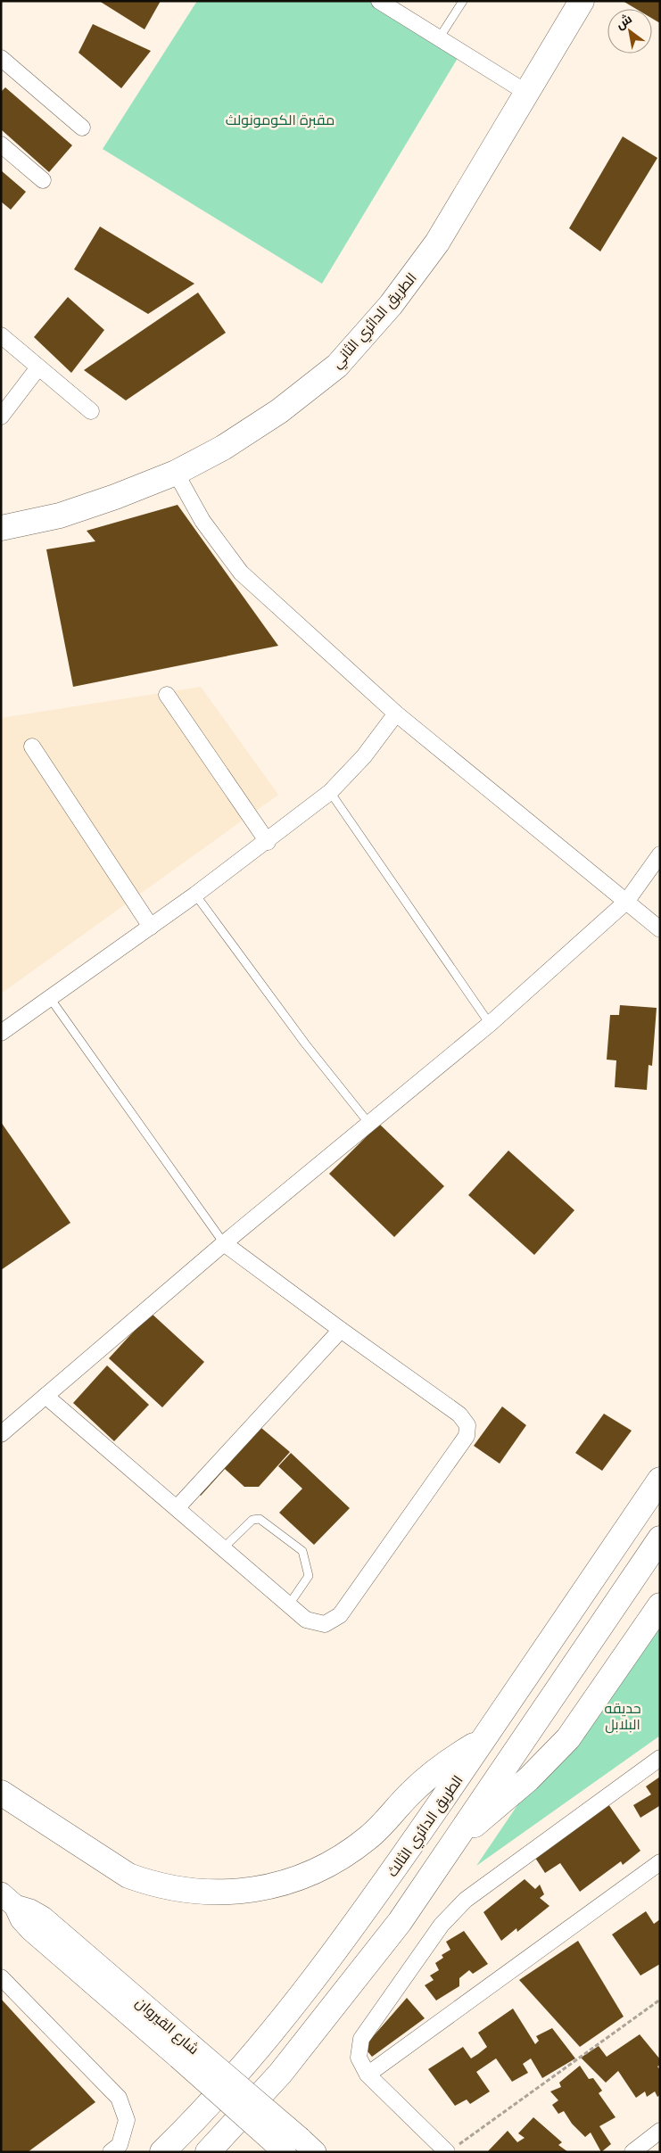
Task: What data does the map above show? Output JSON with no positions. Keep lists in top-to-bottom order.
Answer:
{
  "streets": {
    "main road": ["الطريق الدائري الثاني", "الطريق الدائري الثالث", "شارع القيروان"]
  },
  "parks": ["مقبرة الكومونولث", "حديقه البلابل"],
  "north": "top left"
}
